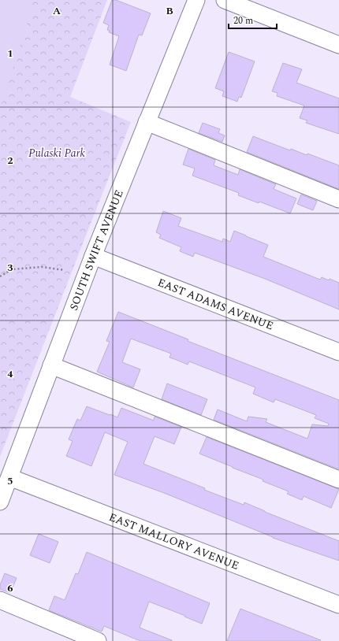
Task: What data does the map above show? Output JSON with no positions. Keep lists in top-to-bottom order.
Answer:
{
  "streets": {
    "street": ["SOUTH SWIFT AVENUE", "EAST ADAMS AVENUE", "EAST MALLORY AVENUE"]
  },
  "crossings": [
    ["SOUTH SWIFT AVENUE", "EAST ADAMS AVENUE"],
    ["SOUTH SWIFT AVENUE", "EAST MALLORY AVENUE"]
  ],
  "parks": ["Pulaski Park"],
  "scale_bar": "20 m",
  "grid": {
    "columns": ["A", "B"],
    "rows": [
      "1",
      "2",
      "3",
      "4",
      "5",
      "6"
    ]
  }
}
